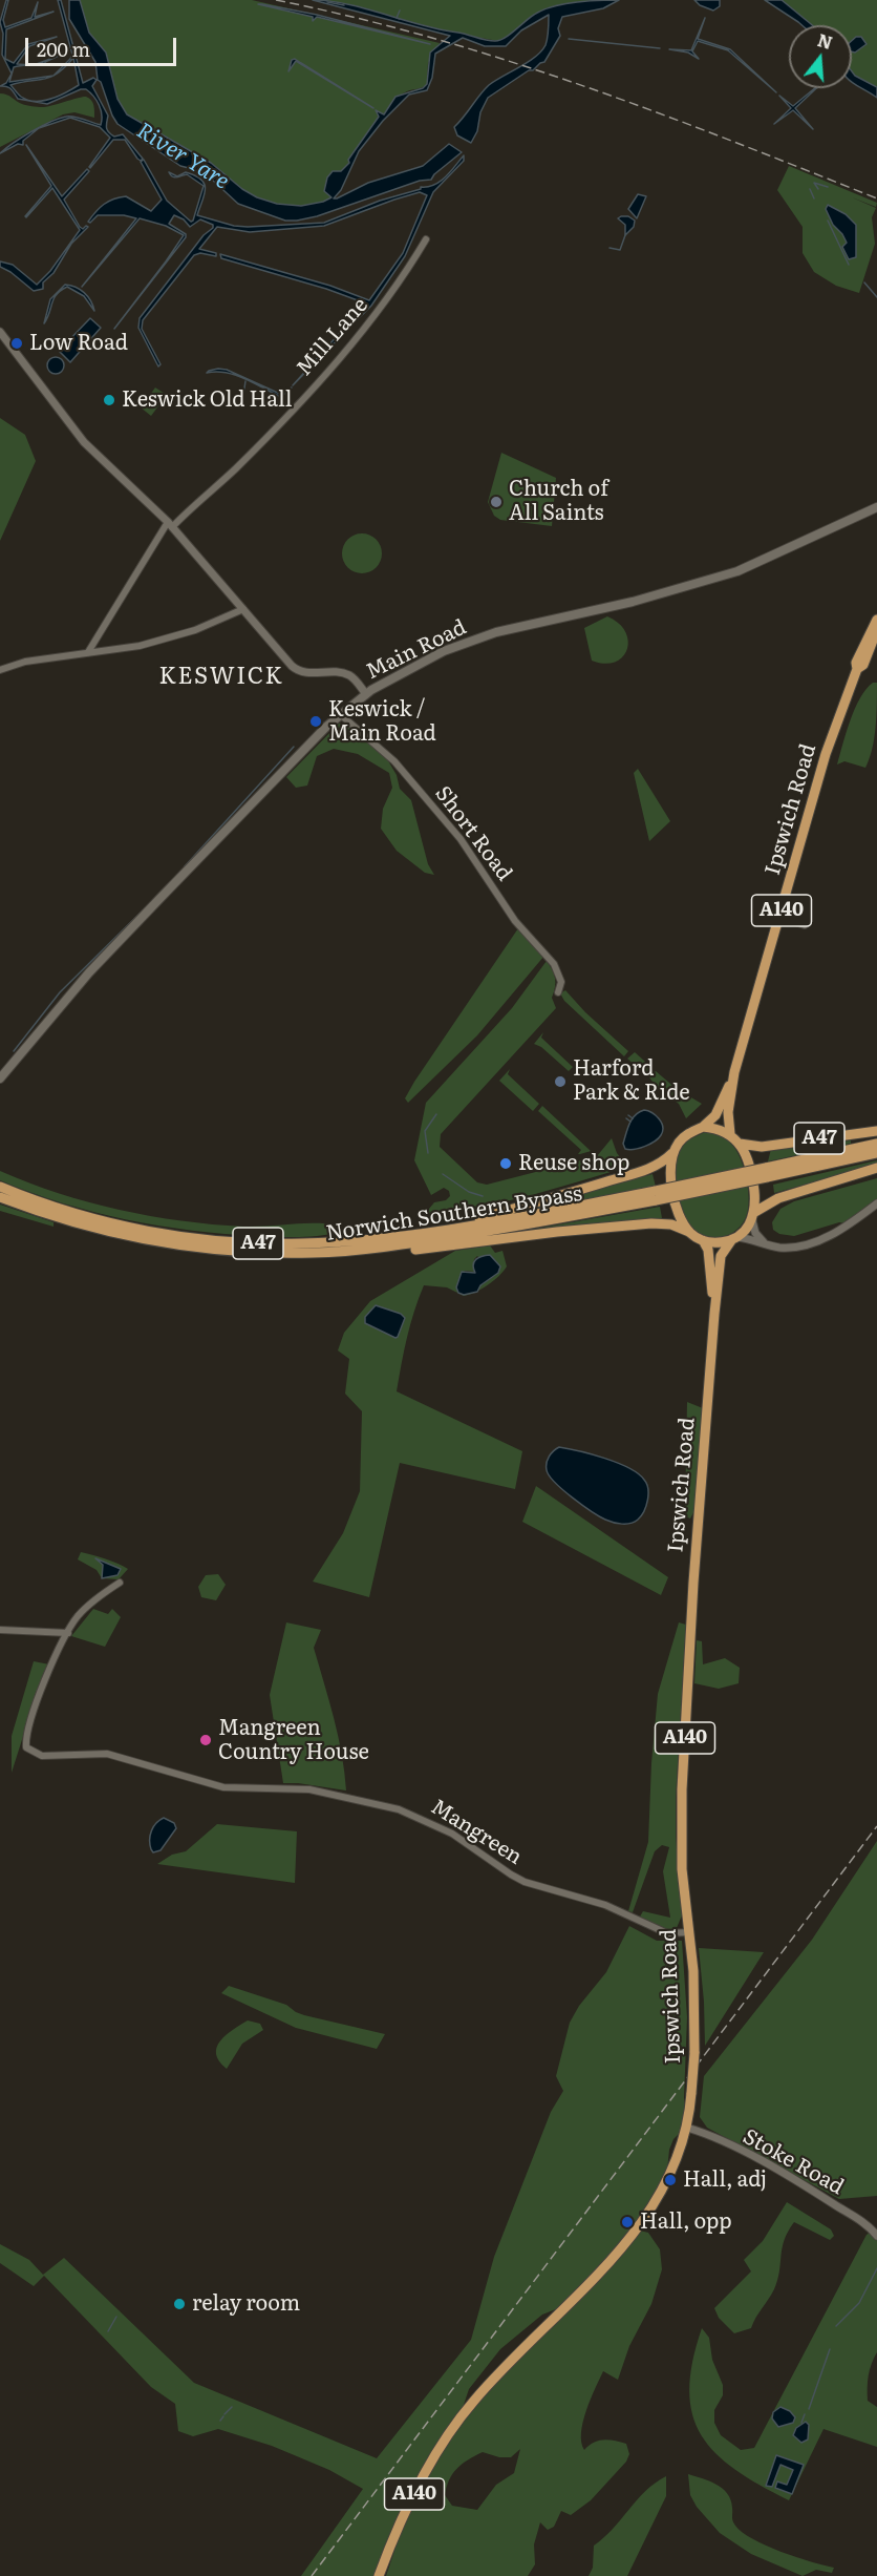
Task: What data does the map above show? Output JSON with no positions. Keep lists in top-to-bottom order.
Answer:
{
  "streets": {
    "highway": [
      "Ipswich Road",
      "A140",
      "A47",
      "Norwich Southern Bypass"
    ],
    "main road": ["Main Road"],
    "street": [
      "Mill Lane",
      "Short Road",
      "Mangreen",
      "Stoke Road"
    ]
  },
  "crossings": [
    ["Main Road", "Short Road"],
    ["Ipswich Road", "A47"],
    ["Ipswich Road", "Mangreen"],
    ["Ipswich Road", "Stoke Road"],
    ["A47", "Norwich Southern Bypass"]
  ],
  "districts": ["KESWICK"],
  "water": ["River Yare"],
  "places": [
    "Low Road",
    "Keswick Old Hall",
    "Church of All Saints",
    "Keswick / Main Road",
    "Harford Park & Ride",
    "Reuse shop",
    "Mangreen Country House",
    "Hall, adj",
    "Hall, opp",
    "relay room"
  ],
  "scale_bar": "200 m",
  "north": "top"
}
